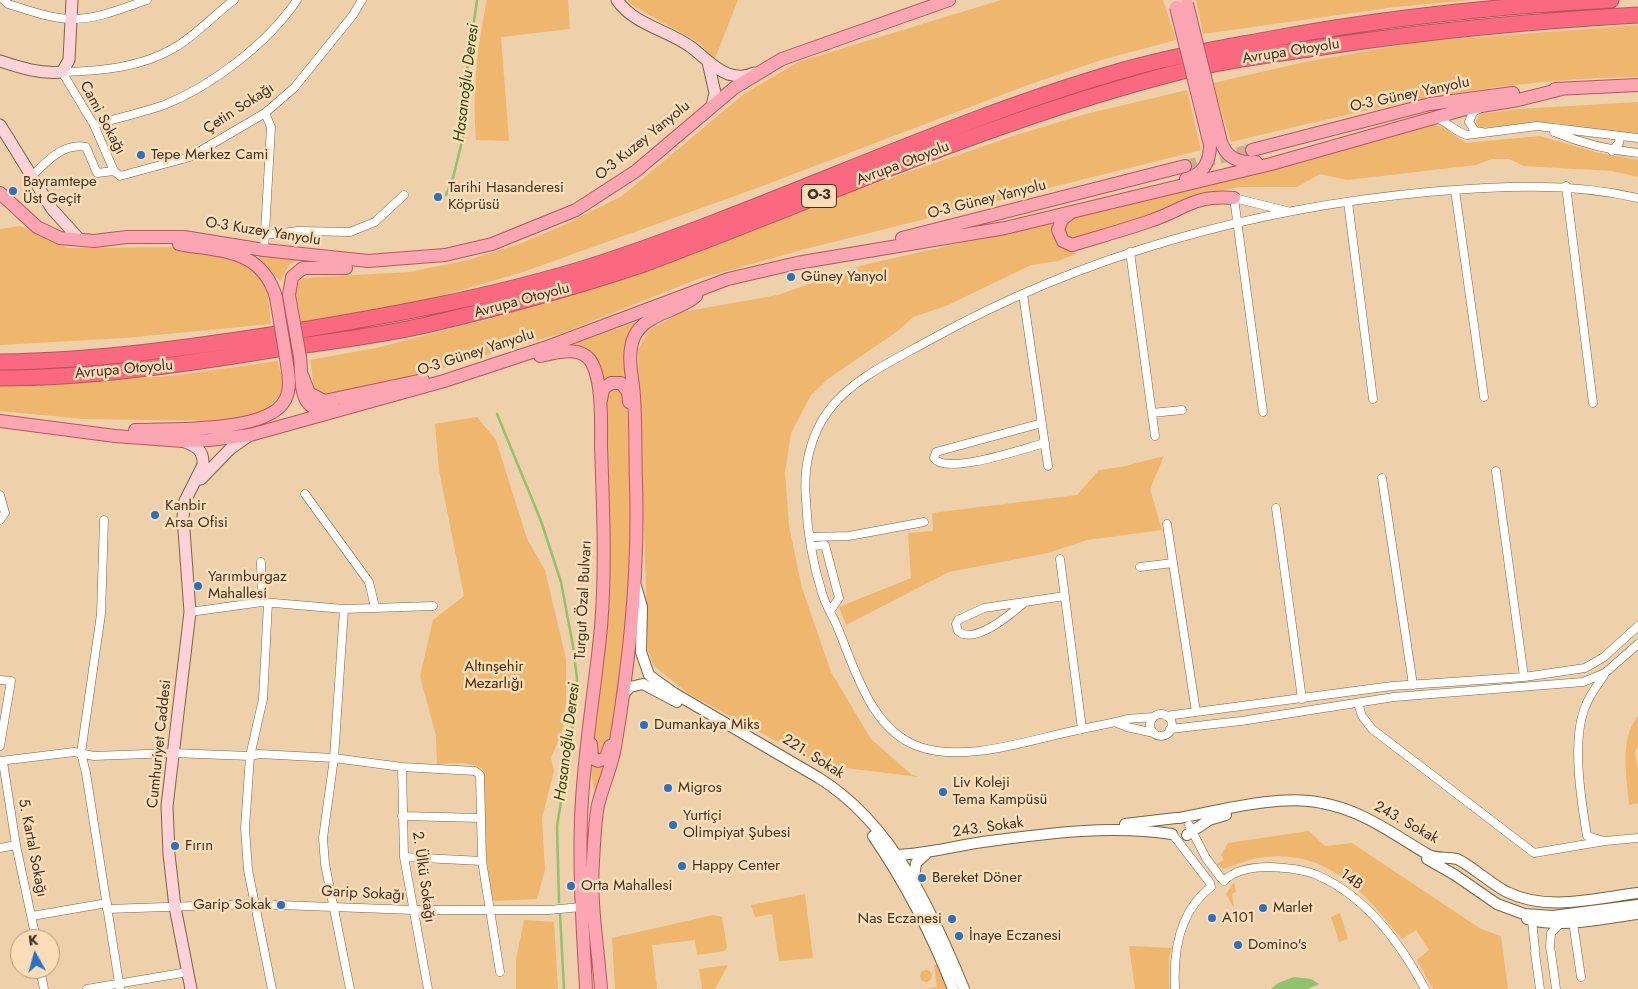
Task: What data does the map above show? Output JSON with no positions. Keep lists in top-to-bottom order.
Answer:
{
  "streets": {
    "highway": ["Avrupa Otoyolu", "O-3"],
    "main road": [
      "O-3 Güney Yanyolu",
      "O-3 Kuzey Yanyolu",
      "Turgut Özal Bulvarı",
      "Cumhuriyet Caddesi"
    ],
    "street": [
      "Çetin Sokağı",
      "Cami Sokağı",
      "221. Sokak",
      "243. Sokak",
      "5. Kartal Sokağı",
      "2. Ülkü Sokağı",
      "14B",
      "Garip Sokağı"
    ]
  },
  "crossings": [
    ["O-3 Güney Yanyolu", "Turgut Özal Bulvarı"],
    ["O-3 Güney Yanyolu", "Cumhuriyet Caddesi"],
    ["Çetin Sokağı", "Cami Sokağı"],
    ["Turgut Özal Bulvarı", "221. Sokak"],
    ["Turgut Özal Bulvarı", "Garip Sokağı"],
    ["Cumhuriyet Caddesi", "Garip Sokağı"],
    ["221. Sokak", "243. Sokak"],
    ["243. Sokak", "14B"],
    ["5. Kartal Sokağı", "Garip Sokağı"],
    ["2. Ülkü Sokağı", "Garip Sokağı"]
  ],
  "water": ["Hasanoğlu Deresi"],
  "parks": ["Altınşehir Mezarlığı"],
  "places": [
    "Tepe Merkez Cami",
    "Bayramtepe Üst Geçit",
    "Tarihi Hasanderesi Köprüsü",
    "Güney Yanyol",
    "Kanbir Arsa Ofisi",
    "Yarımburgaz Mahallesi",
    "Dumankaya Miks",
    "Migros",
    "Liv Koleji Tema Kampüsü",
    "Yurtiçi Olimpiyat Şubesi",
    "Fırın",
    "Happy Center",
    "Bereket Döner",
    "Orta Mahallesi",
    "Garip Sokak",
    "Marlet",
    "A101",
    "Nas Eczanesi",
    "İnaye Eczanesi",
    "Domino's"
  ],
  "north": "top"
}
